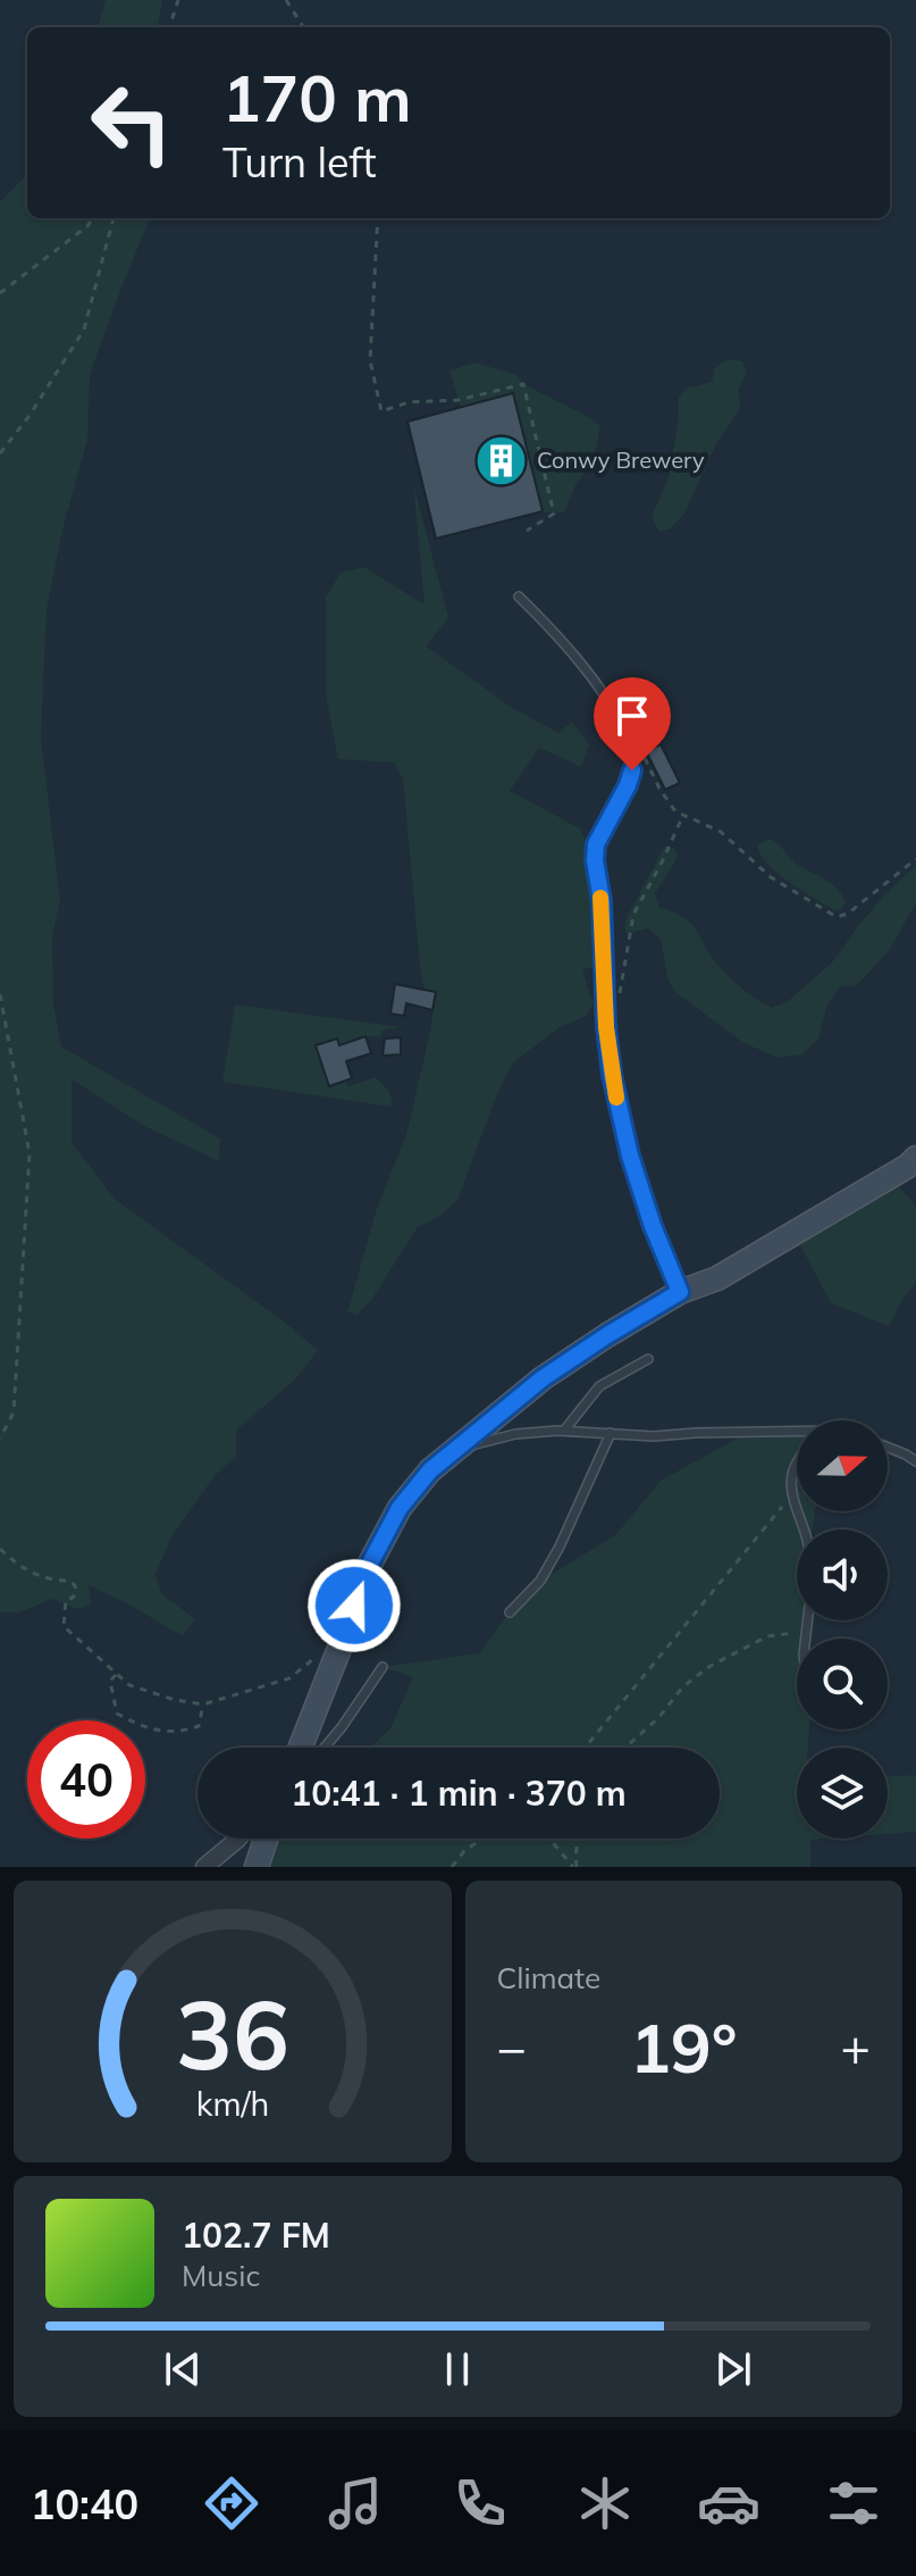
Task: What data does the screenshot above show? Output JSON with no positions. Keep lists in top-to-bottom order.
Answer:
{
  "places": {
    "building": ["Conwy Brewery"]
  },
  "north": "right",
  "page": {
    "turn": ["170 m", "Turn left"],
    "limit": "40",
    "trip": "10:41 · 1 min · 370 m",
    "tile": "Climate",
    "heat": ["−", "19°", "+"],
    "song": ["102.7 FM", "Music"],
    "tabs": "10:40",
    "gauge": ["36", "km/h"]
  }
}
